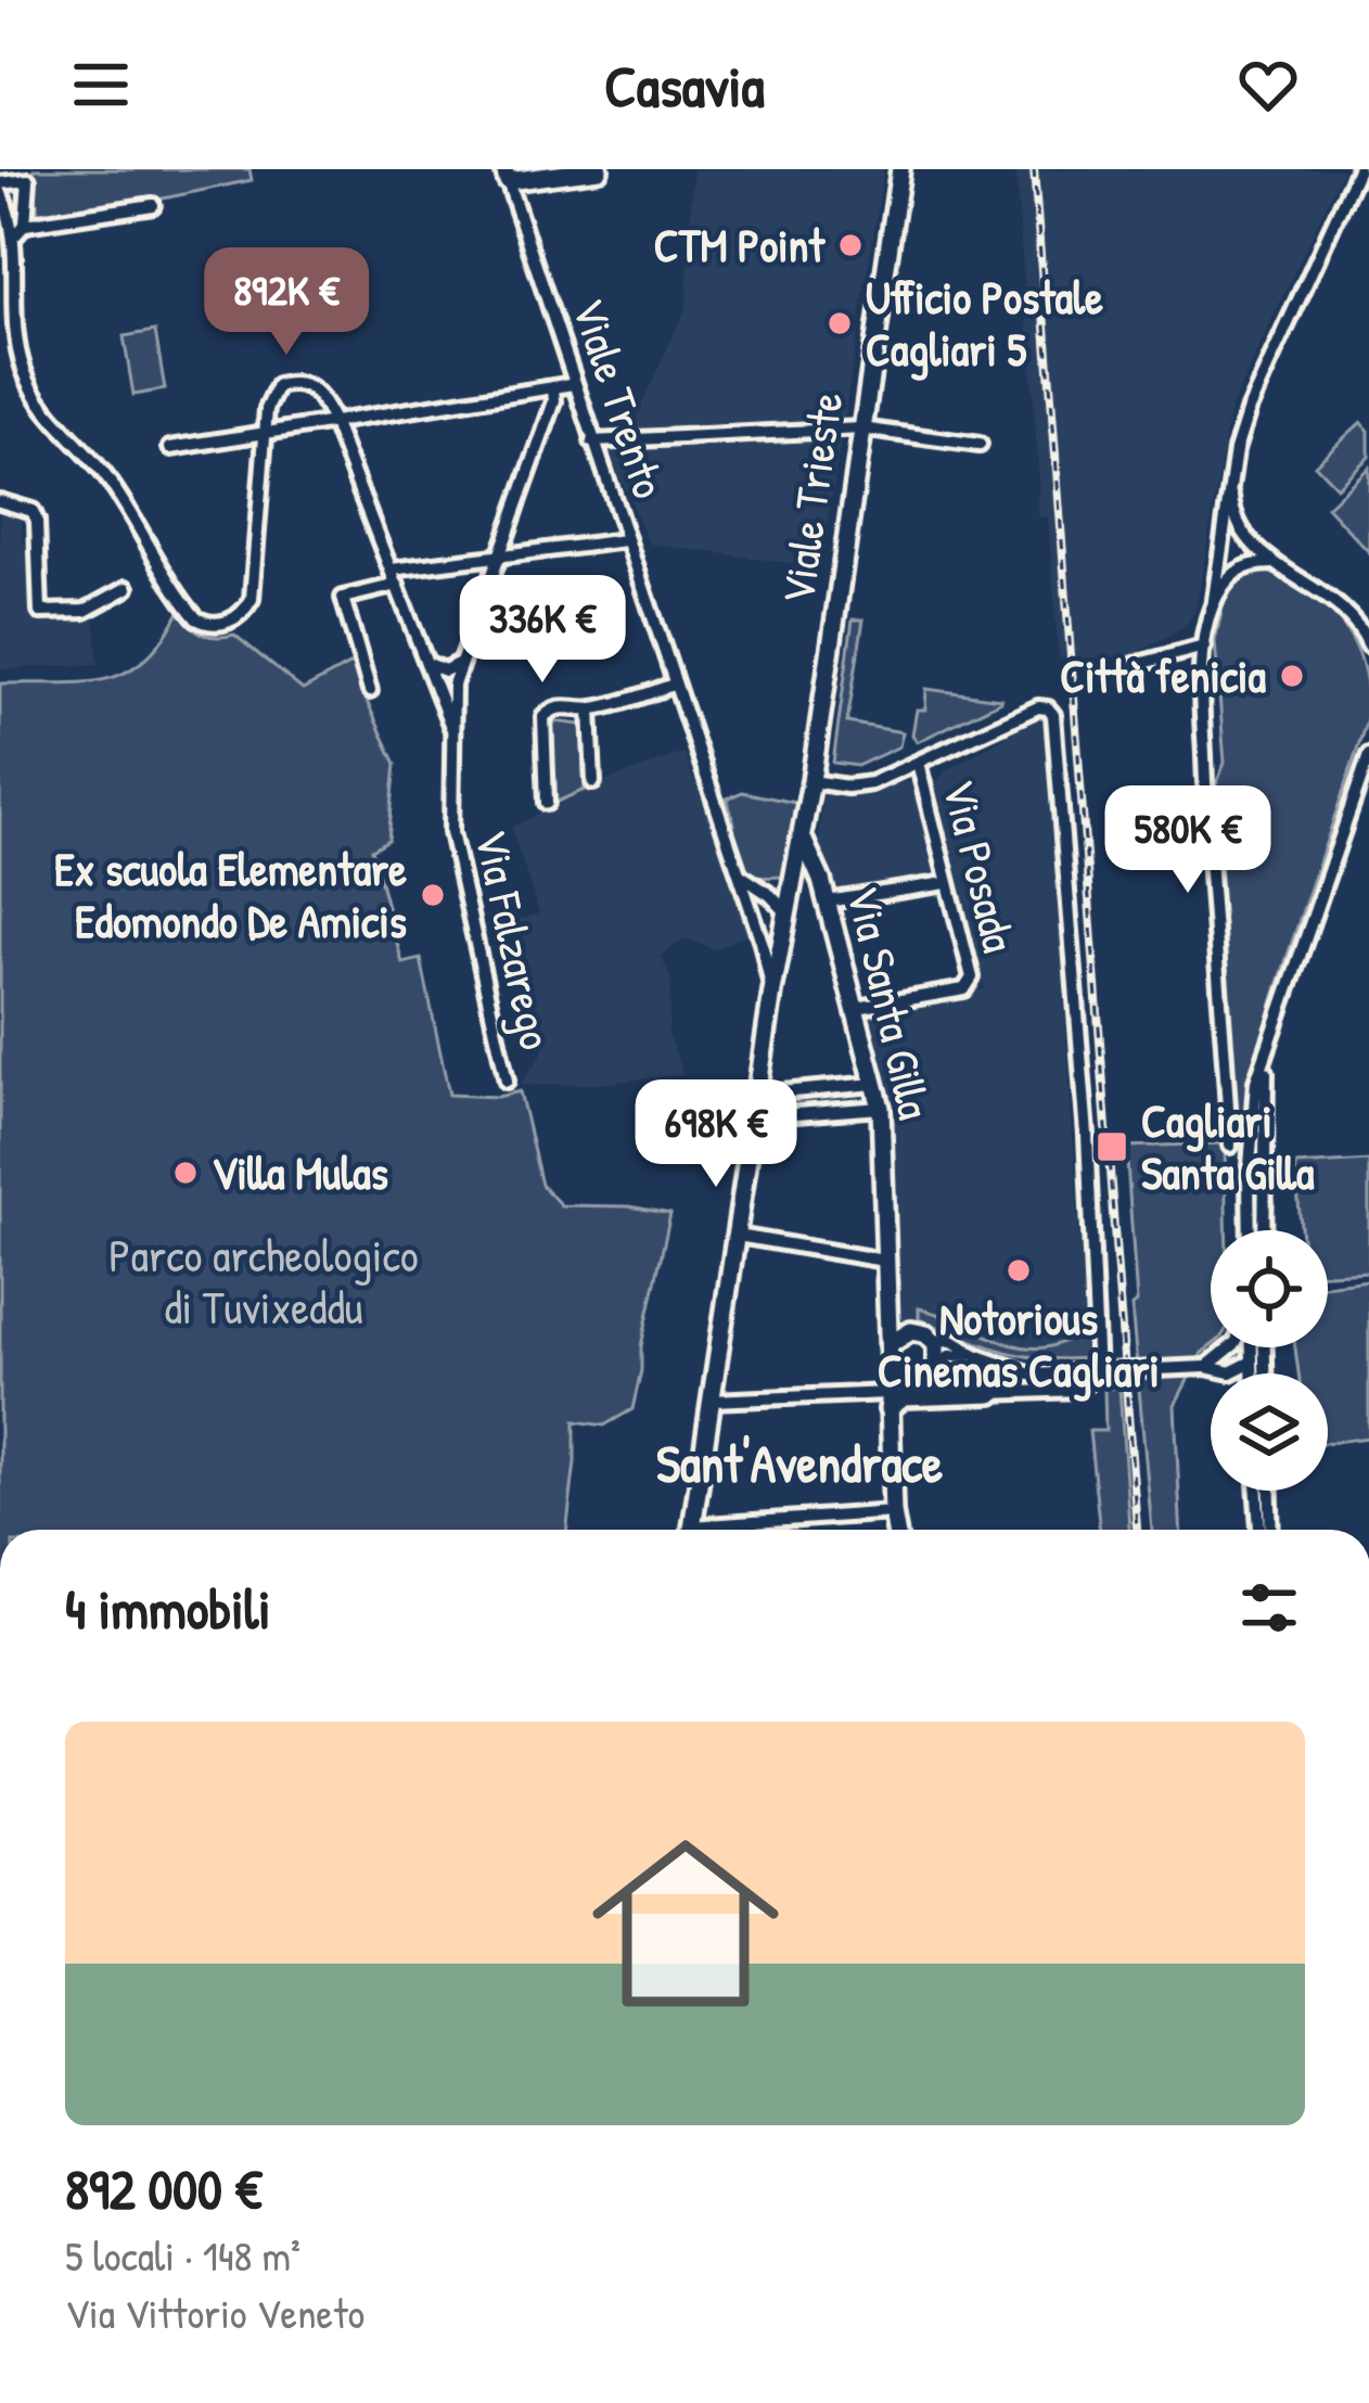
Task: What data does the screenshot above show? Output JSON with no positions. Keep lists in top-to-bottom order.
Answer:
{
  "streets": {
    "main road": ["Viale Trieste", "Via Santa Gilla"],
    "street": ["Viale Trento", "Via Posada", "Via Falzarego"]
  },
  "crossings": [
    ["Viale Trento", "Viale Trieste"],
    ["Viale Trieste", "Via Santa Gilla"],
    ["Via Posada", "Via Santa Gilla"]
  ],
  "districts": ["Sant'Avendrace"],
  "parks": ["Parco archeologico di Tuvixeddu"],
  "places": {
    "other": [
      "CTM Point",
      "Ufficio Postale Cagliari 5",
      "Città fenicia",
      "Ex scuola Elementare Edomondo De Amicis",
      "Villa Mulas",
      "Notorious Cinemas Cagliari"
    ],
    "transit": ["Cagliari Santa Gilla"]
  },
  "page": {
    "header": "Casavia",
    "price": [
      "892K €",
      "336K €",
      "580K €",
      "698K €"
    ],
    "heading": "4 immobili",
    "list": [
      {
        "name": "892 000 €",
        "note": "5 locali · 148 m² · Via Vittorio Veneto"
      }
    ]
  }
}
